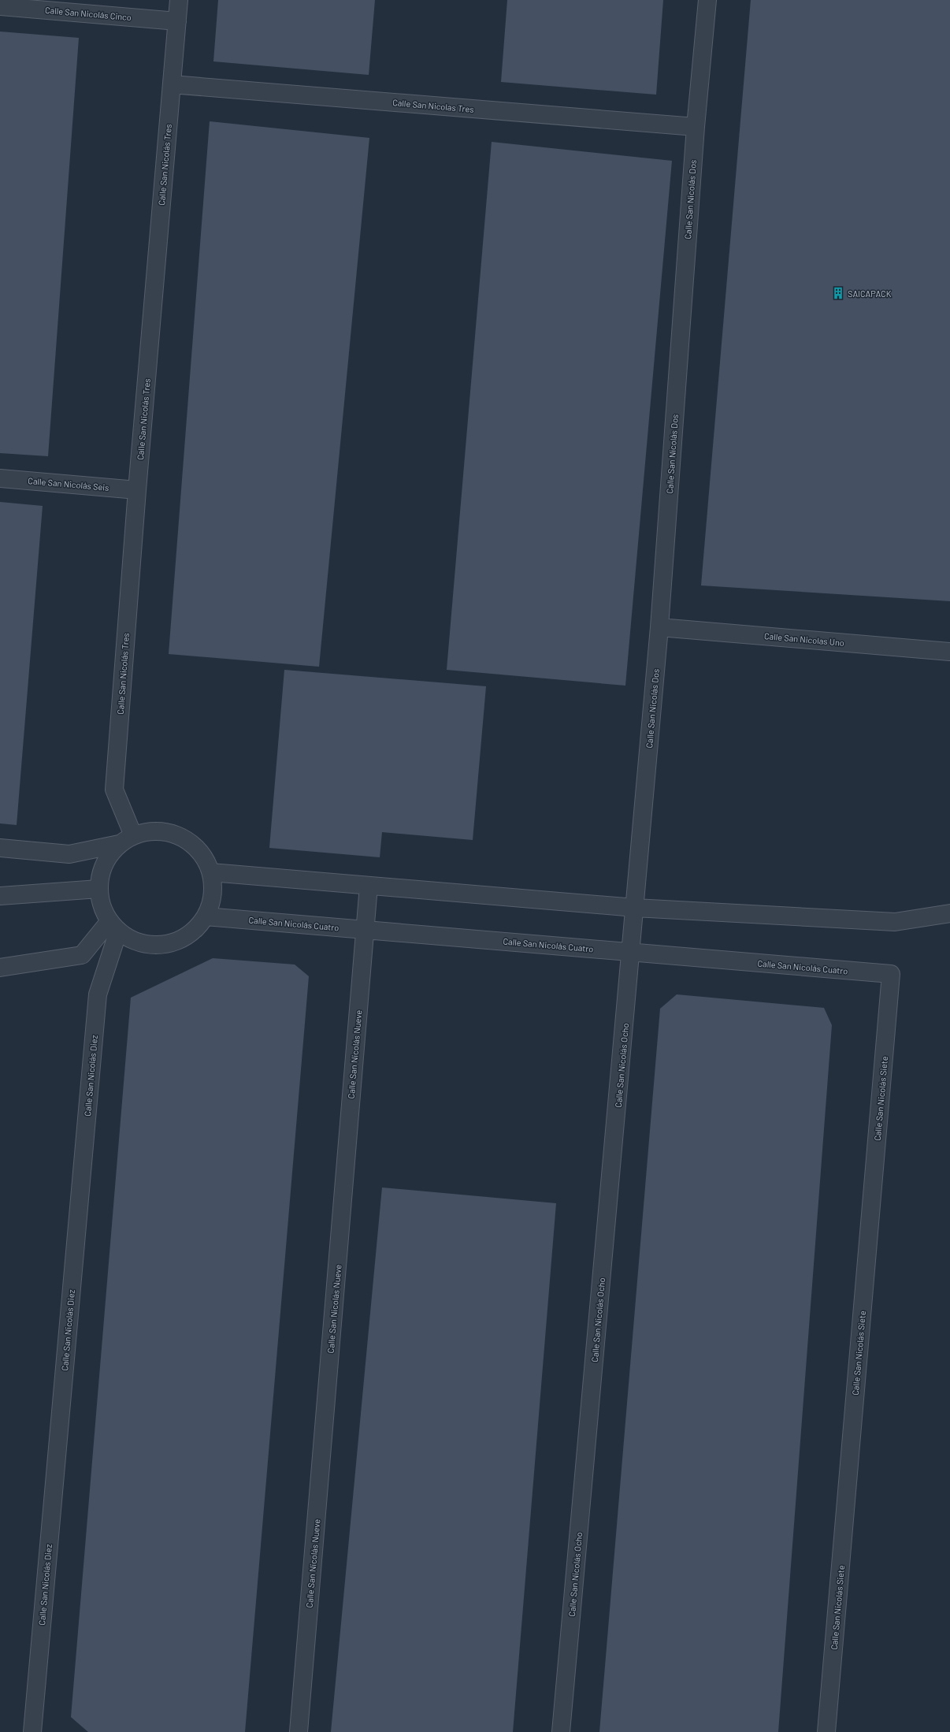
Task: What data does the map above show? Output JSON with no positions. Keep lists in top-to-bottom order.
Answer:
{
  "streets": {
    "street": [
      "Calle San Nicolás Cinco",
      "Calle San Nicolas Tres",
      "Calle San Nicolás Tres",
      "Calle San Nicolás Dos",
      "Calle San Nicolás Seis",
      "Calle San Nicolas Uno",
      "Calle San Nicolás Cuatro",
      "Calle San Nicolás Nueve",
      "Calle San Nicolás Ocho",
      "Calle San Nicolás Diez",
      "Calle San Nicolás Siete"
    ]
  },
  "crossings": [
    ["Calle San Nicolás Cinco", "Calle San Nicolás Tres"],
    ["Calle San Nicolas Tres", "Calle San Nicolás Tres"],
    ["Calle San Nicolas Tres", "Calle San Nicolás Dos"],
    ["Calle San Nicolás Tres", "Calle San Nicolás Seis"],
    ["Calle San Nicolás Dos", "Calle San Nicolas Uno"],
    ["Calle San Nicolás Dos", "Calle San Nicolás Ocho"],
    ["Calle San Nicolás Cuatro", "Calle San Nicolás Nueve"],
    ["Calle San Nicolás Cuatro", "Calle San Nicolás Ocho"],
    ["Calle San Nicolás Cuatro", "Calle San Nicolás Siete"]
  ],
  "places": {
    "building": ["SAICAPACK"]
  }
}
